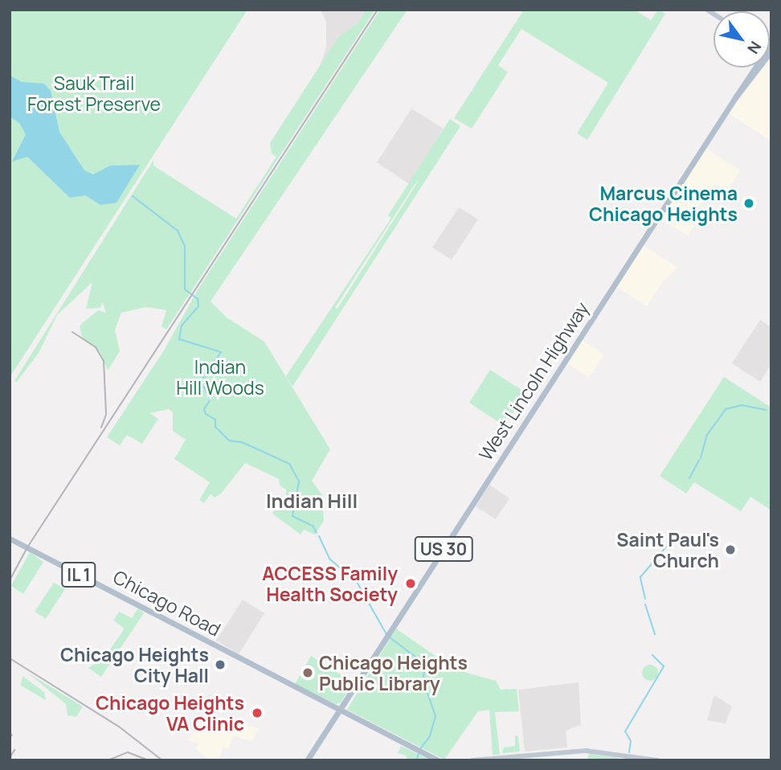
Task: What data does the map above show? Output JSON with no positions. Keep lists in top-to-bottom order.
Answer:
{
  "streets": {
    "main road": [
      "West Lincoln Highway",
      "US 30",
      "IL 1",
      "Chicago Road"
    ]
  },
  "crossings": [
    ["West Lincoln Highway", "US 30"],
    ["West Lincoln Highway", "Chicago Road"],
    ["US 30", "Chicago Road"]
  ],
  "districts": ["Indian Hill"],
  "parks": ["Sauk Trail Forest Preserve", "Indian Hill Woods"],
  "places": [
    "Marcus Cinema Chicago Heights",
    "Saint Paul's Church",
    "ACCESS Family Health Society",
    "Chicago Heights City Hall",
    "Chicago Heights Public Library",
    "Chicago Heights VA Clinic"
  ],
  "north": "bottom right"
}
